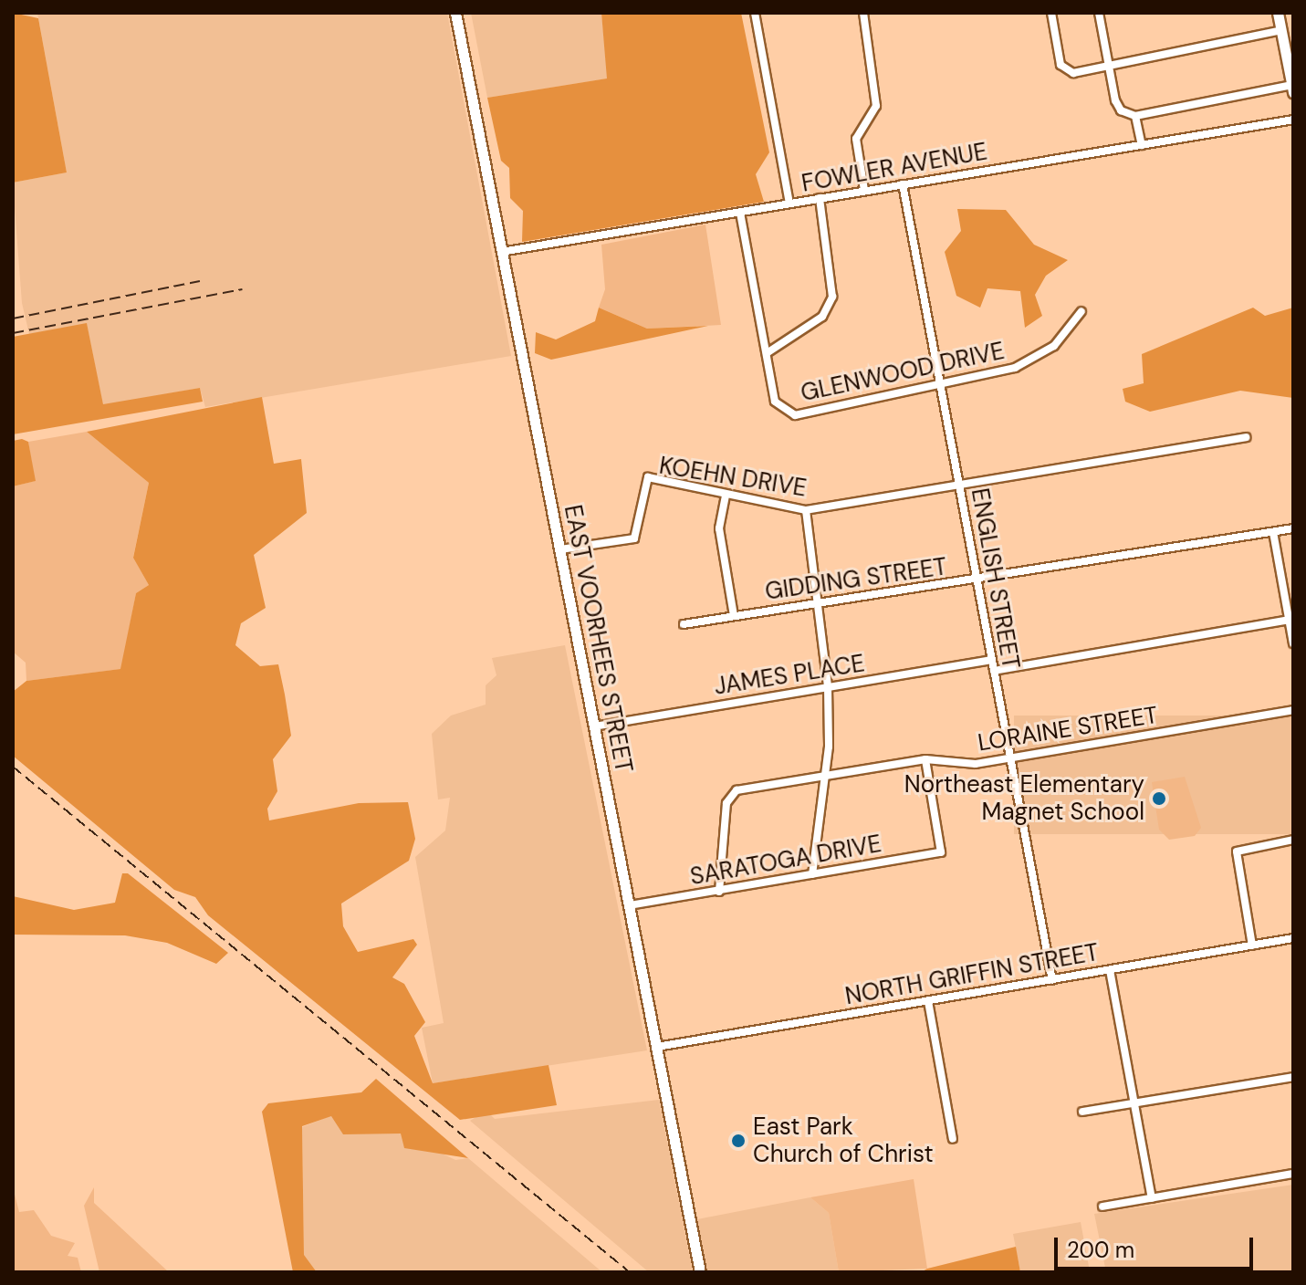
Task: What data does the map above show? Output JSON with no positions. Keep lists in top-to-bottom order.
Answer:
{
  "streets": {
    "main road": ["EAST VOORHEES STREET"],
    "street": [
      "FOWLER AVENUE",
      "GLENWOOD DRIVE",
      "KOEHN DRIVE",
      "ENGLISH STREET",
      "GIDDING STREET",
      "JAMES PLACE",
      "LORAINE STREET",
      "SARATOGA DRIVE",
      "NORTH GRIFFIN STREET"
    ]
  },
  "crossings": [
    ["FOWLER AVENUE", "GLENWOOD DRIVE"],
    ["FOWLER AVENUE", "ENGLISH STREET"],
    ["FOWLER AVENUE", "EAST VOORHEES STREET"],
    ["GLENWOOD DRIVE", "ENGLISH STREET"],
    ["KOEHN DRIVE", "ENGLISH STREET"],
    ["KOEHN DRIVE", "EAST VOORHEES STREET"],
    ["ENGLISH STREET", "GIDDING STREET"],
    ["ENGLISH STREET", "JAMES PLACE"],
    ["ENGLISH STREET", "LORAINE STREET"],
    ["ENGLISH STREET", "NORTH GRIFFIN STREET"],
    ["EAST VOORHEES STREET", "JAMES PLACE"],
    ["EAST VOORHEES STREET", "SARATOGA DRIVE"],
    ["EAST VOORHEES STREET", "NORTH GRIFFIN STREET"],
    ["LORAINE STREET", "SARATOGA DRIVE"]
  ],
  "places": ["Northeast Elementary Magnet School", "East Park Church of Christ"],
  "scale_bar": "200 m"
}
